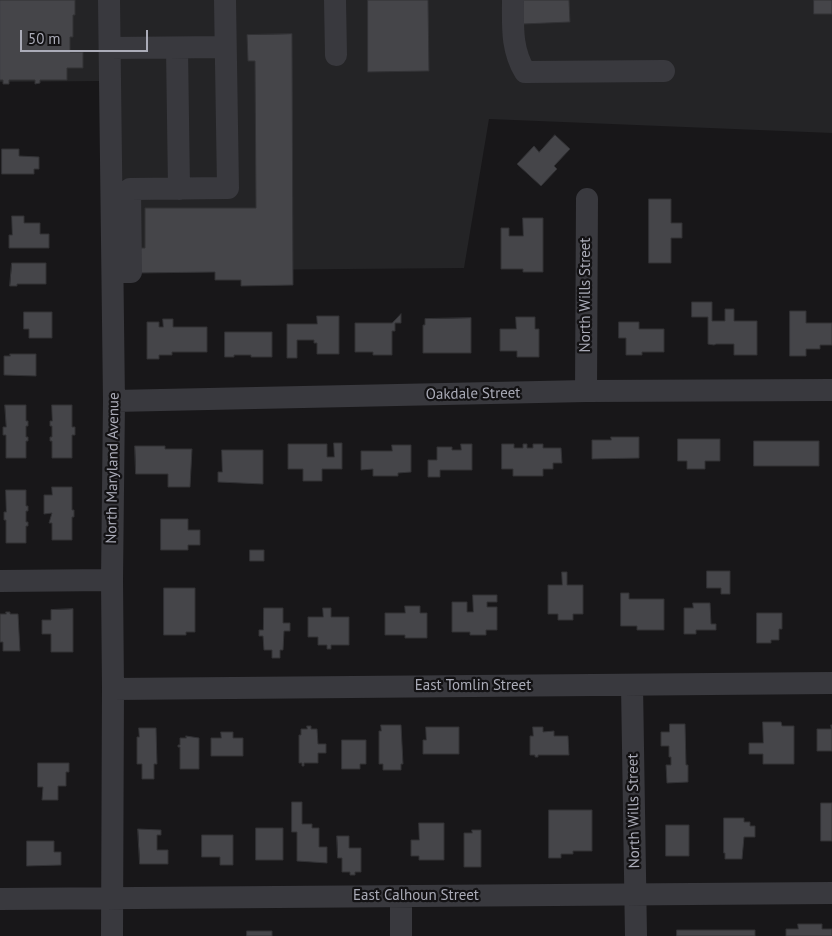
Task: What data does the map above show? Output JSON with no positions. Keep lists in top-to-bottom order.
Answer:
{
  "streets": {
    "street": [
      "North Wills Street",
      "Oakdale Street",
      "North Maryland Avenue",
      "East Tomlin Street",
      "East Calhoun Street"
    ]
  },
  "crossings": [
    ["North Wills Street", "Oakdale Street"],
    ["North Wills Street", "East Tomlin Street"],
    ["North Wills Street", "East Calhoun Street"],
    ["Oakdale Street", "North Maryland Avenue"],
    ["North Maryland Avenue", "East Tomlin Street"],
    ["North Maryland Avenue", "East Calhoun Street"]
  ],
  "scale_bar": "50 m"
}
